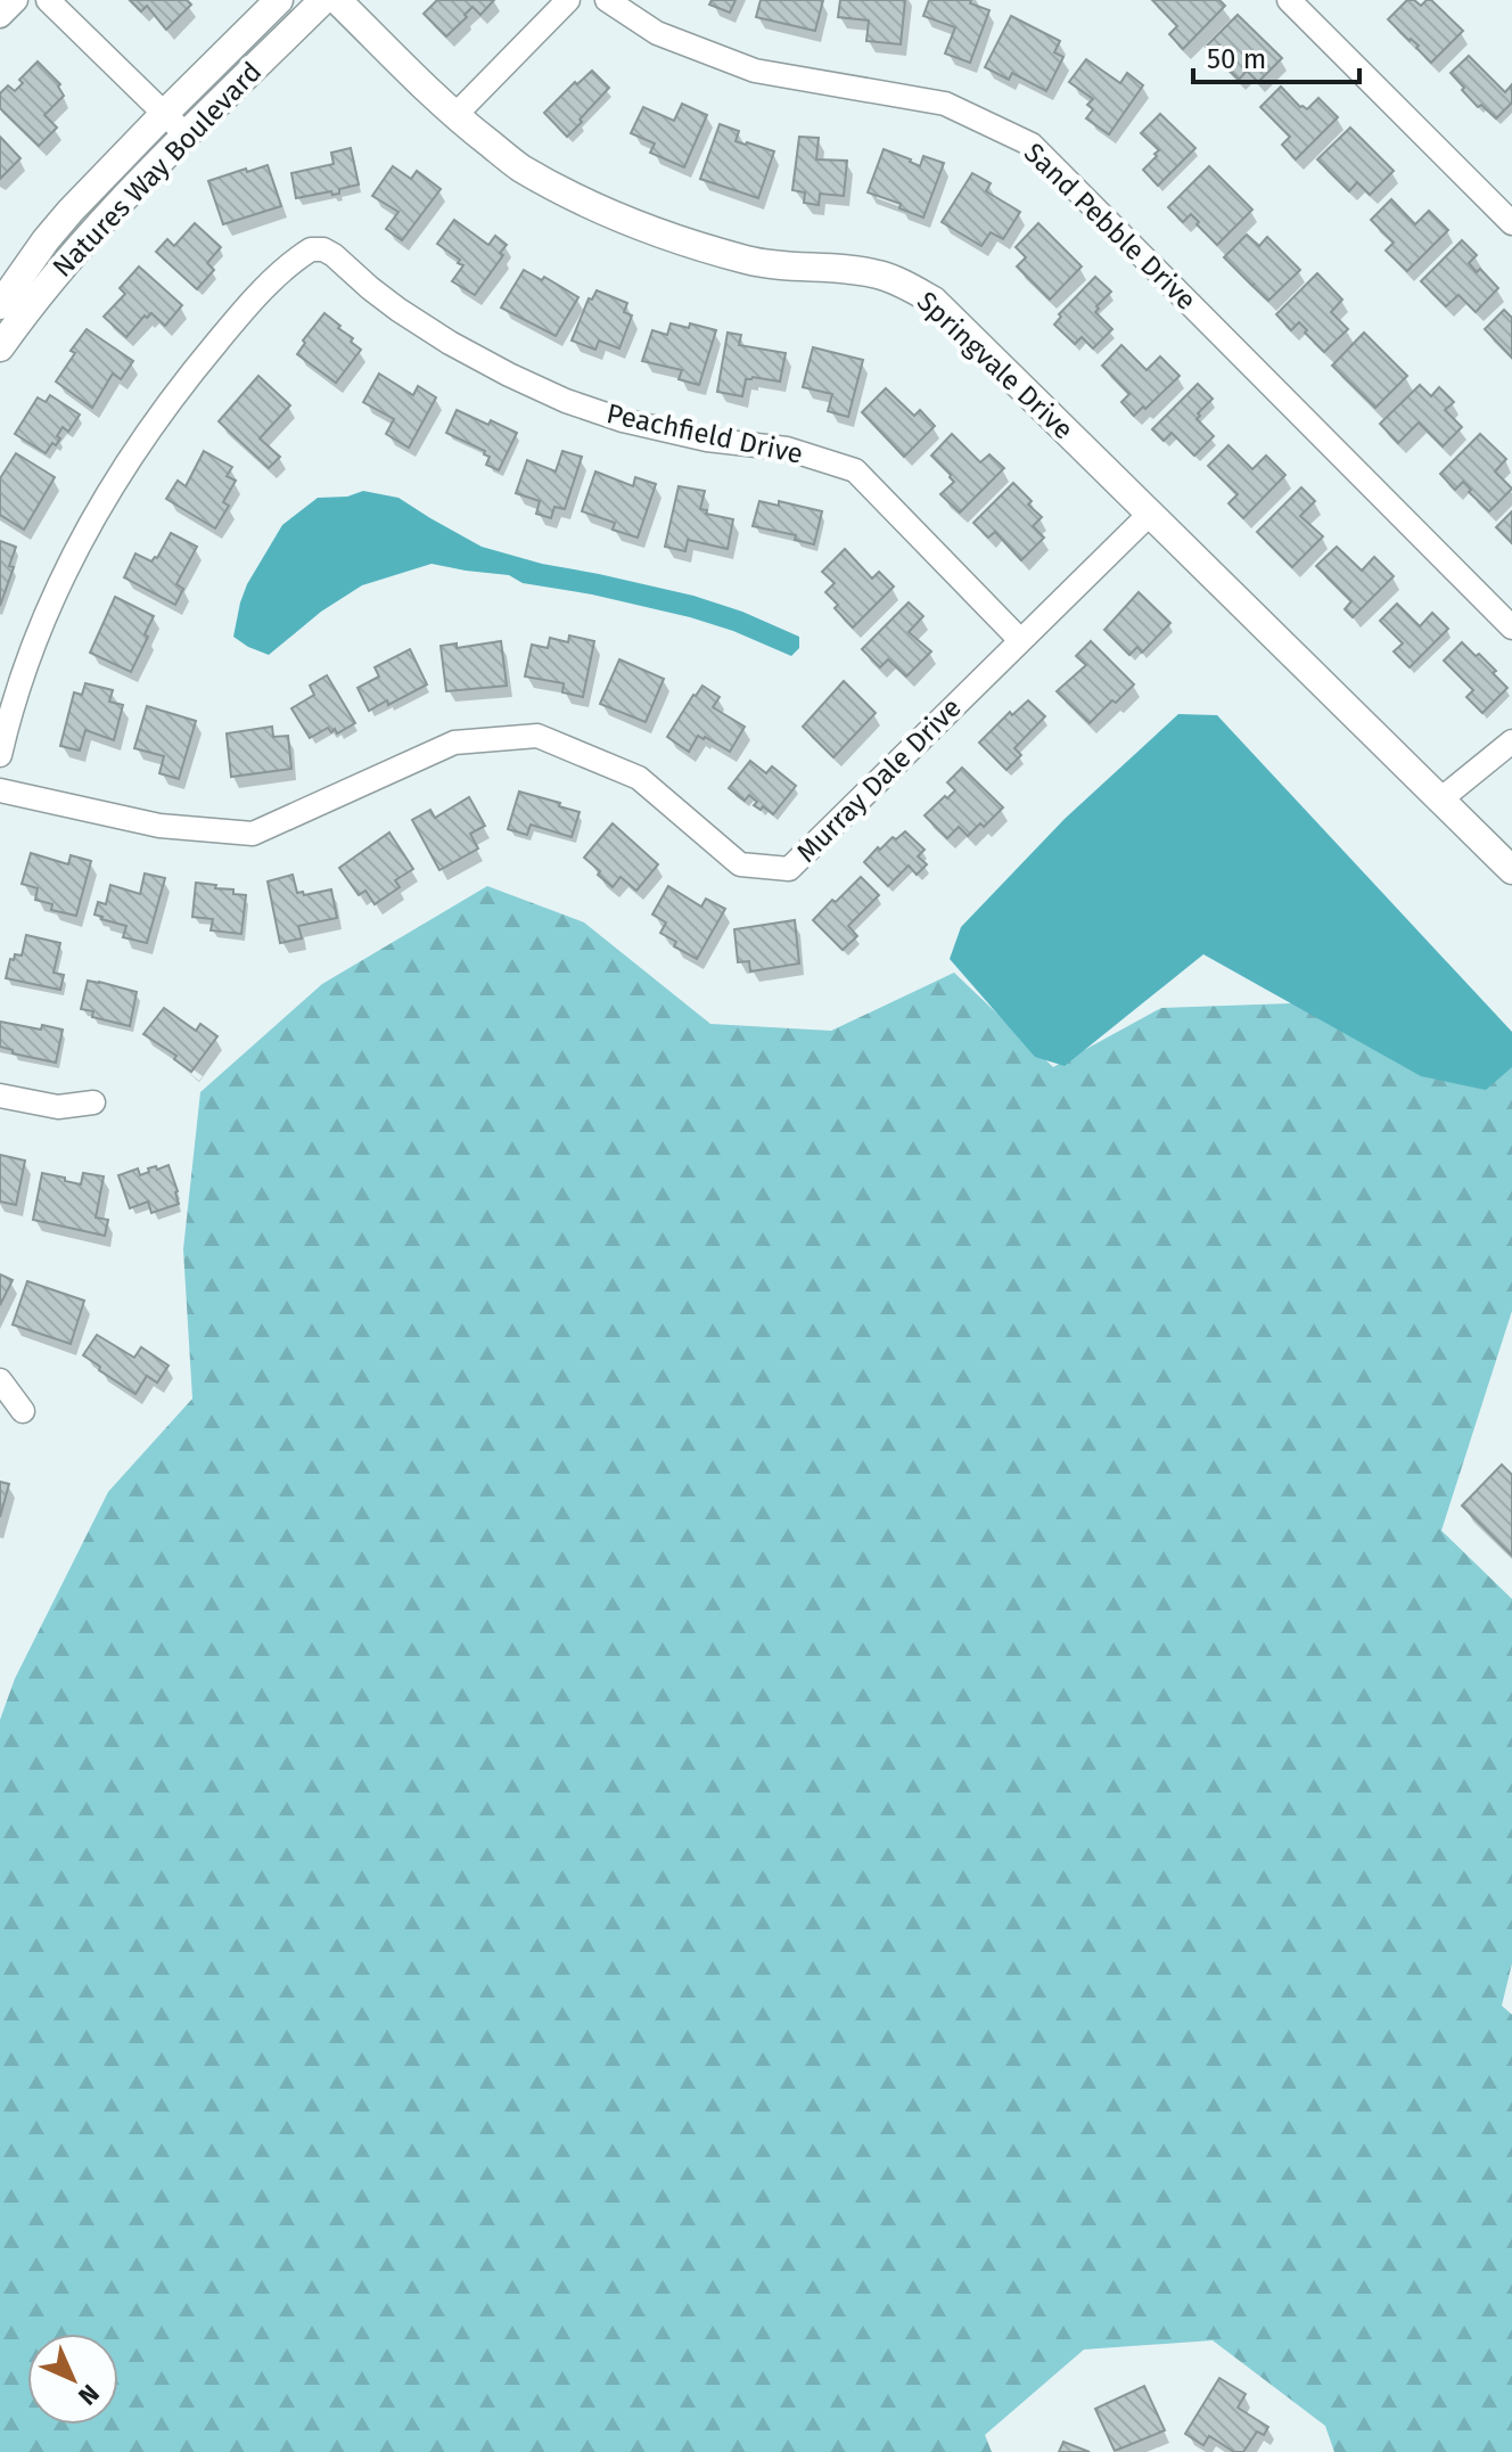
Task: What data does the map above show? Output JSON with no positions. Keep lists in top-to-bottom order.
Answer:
{
  "streets": {
    "street": [
      "Natures Way Boulevard",
      "Sand Pebble Drive",
      "Springvale Drive",
      "Peachfield Drive",
      "Murray Dale Drive"
    ]
  },
  "crossings": [
    ["Springvale Drive", "Murray Dale Drive"],
    ["Peachfield Drive", "Murray Dale Drive"]
  ],
  "scale_bar": "50 m",
  "north": "bottom right"
}
